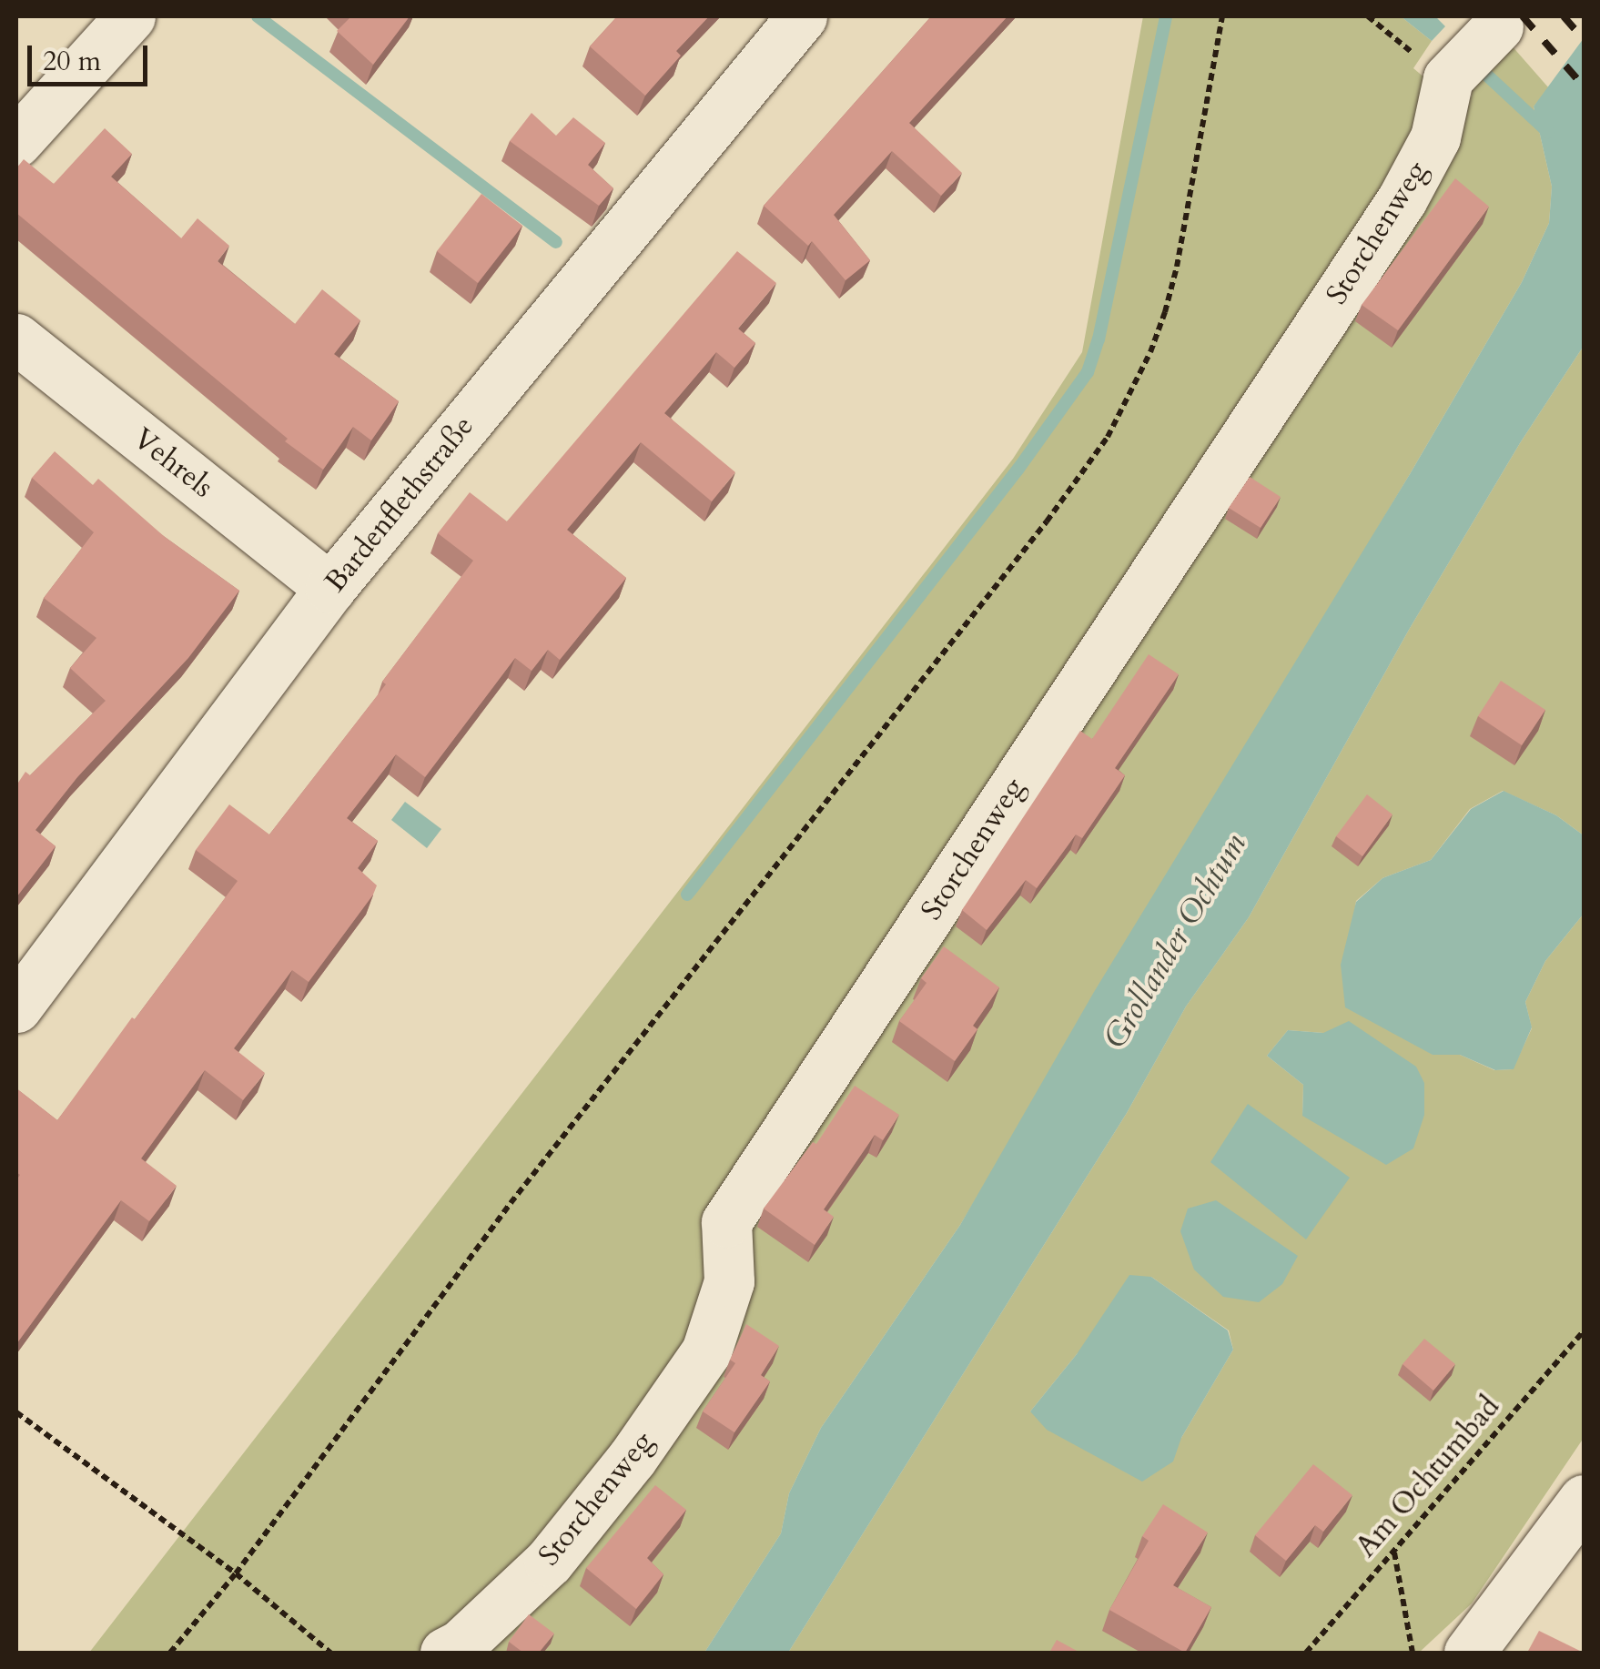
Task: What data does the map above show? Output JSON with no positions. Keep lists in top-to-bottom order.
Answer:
{
  "streets": {
    "street": ["Storchenweg", "Vehrels", "Bardenflethstraße"],
    "path": ["Am Ochtumbad"]
  },
  "crossings": [
    ["Vehrels", "Bardenflethstraße"]
  ],
  "water": ["Grollander Ochtum"],
  "scale_bar": "20 m"
}
